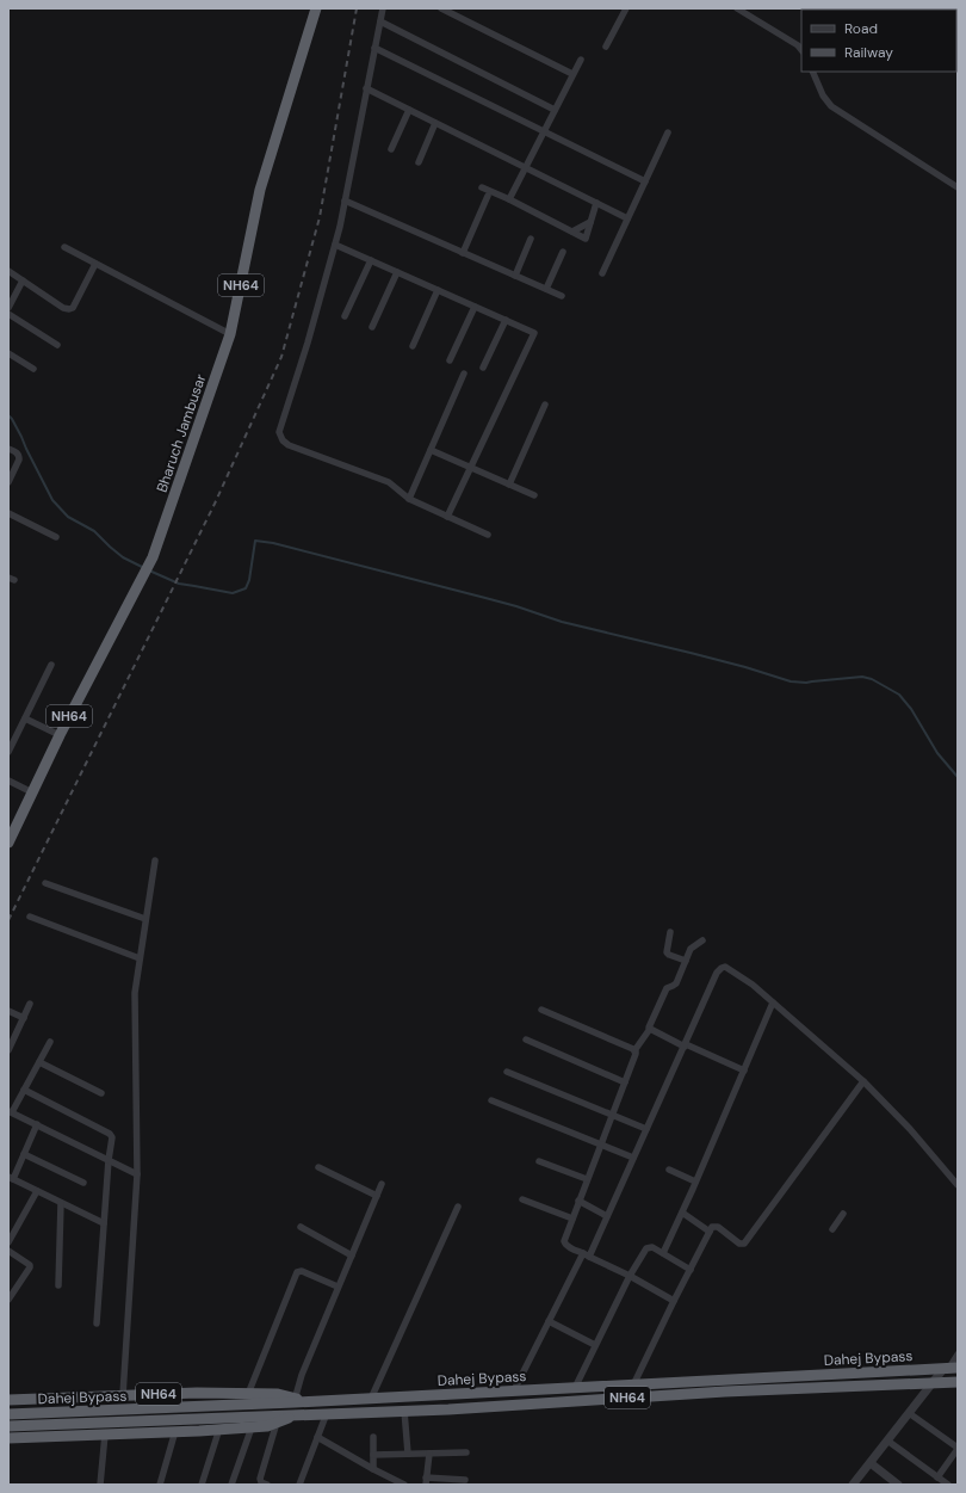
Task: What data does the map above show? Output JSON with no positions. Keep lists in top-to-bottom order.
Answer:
{
  "streets": {
    "highway": ["NH64", "Bharuch Jambusar", "Dahej Bypass"]
  },
  "crossings": [
    ["NH64", "Dahej Bypass"]
  ],
  "legend": ["Road", "Railway"]
}
